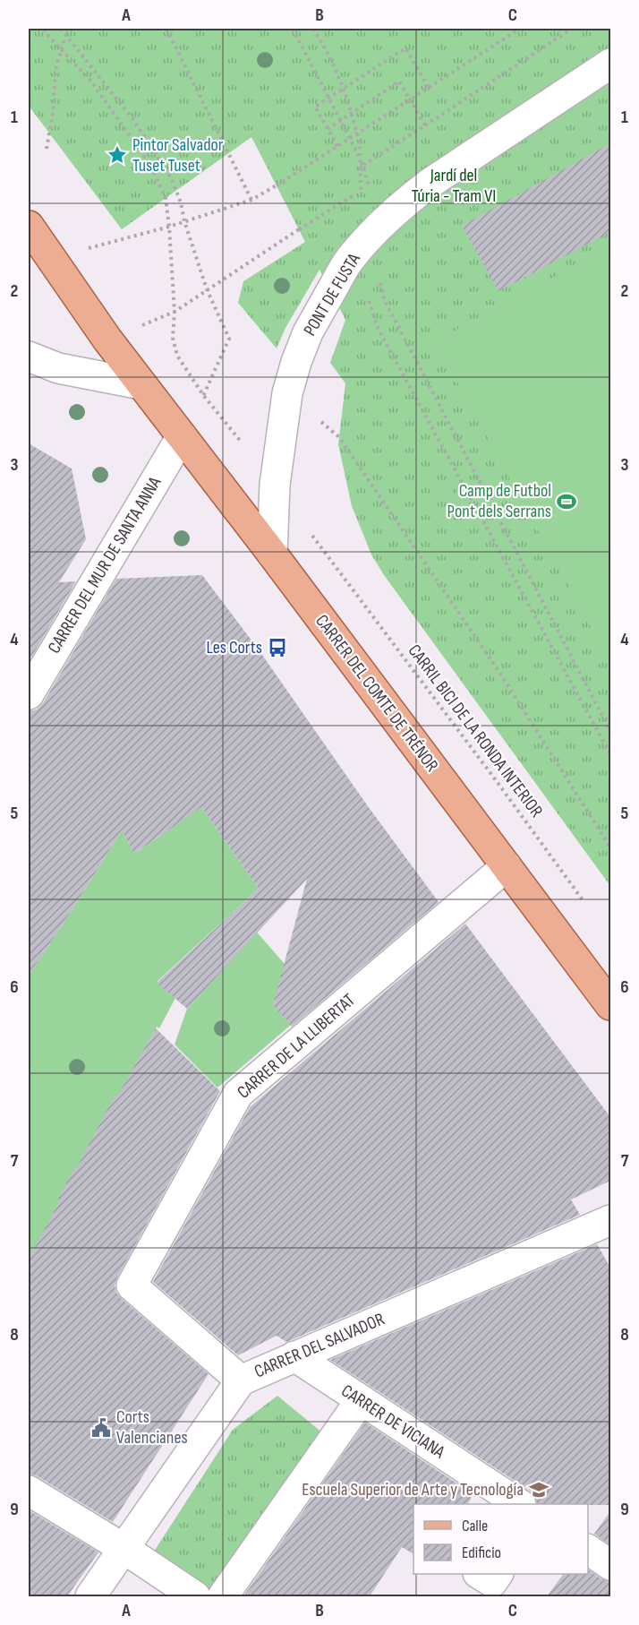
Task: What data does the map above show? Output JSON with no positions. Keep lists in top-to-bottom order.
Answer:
{
  "streets": {
    "main road": ["CARRER DEL COMTE DE TRÉNOR"],
    "street": [
      "PONT DE FUSTA",
      "CARRER DEL MUR DE SANTA ANNA",
      "CARRER DE LA LLIBERTAT",
      "CARRER DEL SALVADOR",
      "CARRER DE VICIANA"
    ],
    "path": ["CARRIL BICI DE LA RONDA INTERIOR"]
  },
  "crossings": [
    ["PONT DE FUSTA", "CARRER DEL COMTE DE TRÉNOR"],
    ["CARRER DEL MUR DE SANTA ANNA", "CARRER DEL COMTE DE TRÉNOR"],
    ["CARRER DEL COMTE DE TRÉNOR", "CARRER DE LA LLIBERTAT"],
    ["CARRER DE LA LLIBERTAT", "CARRER DEL SALVADOR"],
    ["CARRER DEL SALVADOR", "CARRER DE VICIANA"]
  ],
  "parks": ["Jardí del Túria - Tram VI"],
  "places": {
    "place": ["Pintor Salvador Tuset Tuset"],
    "sports": ["Camp de Futbol Pont dels Serrans"],
    "bus stop": ["Les Corts"],
    "public building": ["Corts Valencianes"],
    "school or university": ["Escuela Superior de Arte y Tecnología"]
  },
  "legend": ["Calle", "Edificio"],
  "grid": {
    "columns": ["A", "B", "C"],
    "rows": [
      "1",
      "2",
      "3",
      "4",
      "5",
      "6",
      "7",
      "8",
      "9"
    ]
  }
}
